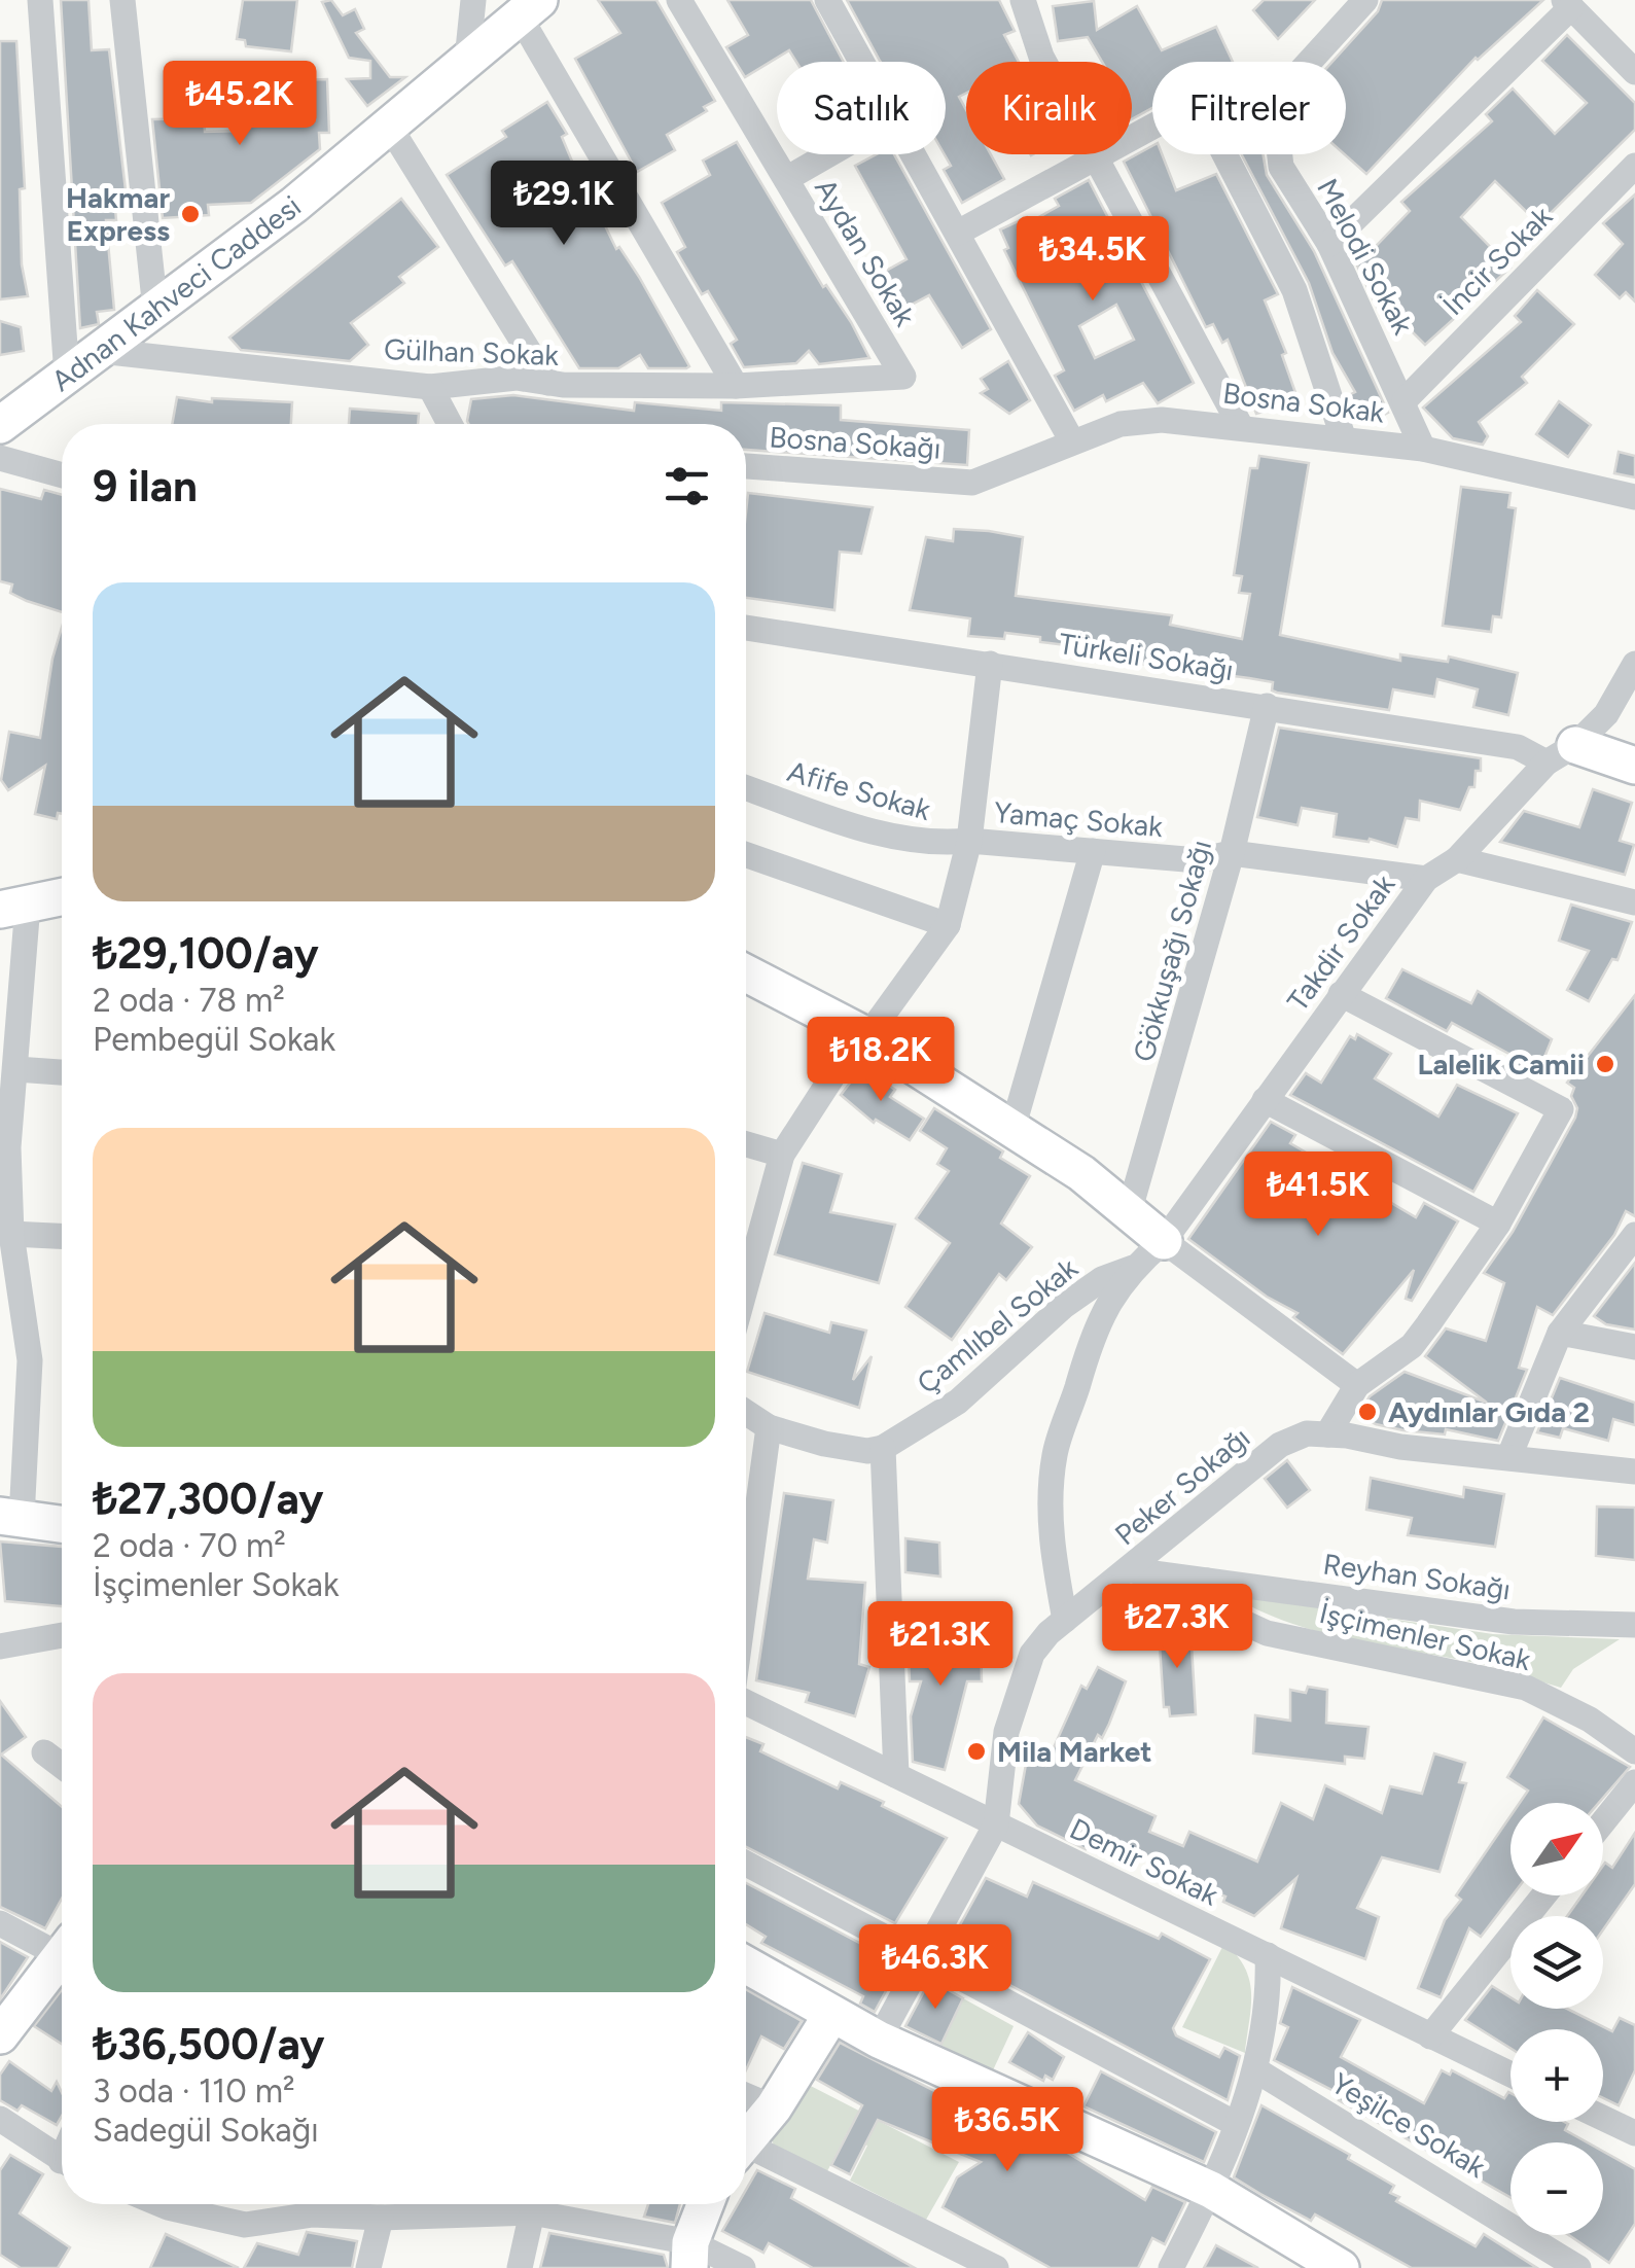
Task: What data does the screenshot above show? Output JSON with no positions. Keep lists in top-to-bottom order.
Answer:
{
  "streets": {
    "street": [
      "Aydan Sokak",
      "Melodi Sokak",
      "İncir Sokak",
      "Adnan Kahveci Caddesi",
      "Gülhan Sokak",
      "Bosna Sokak",
      "Bosna Sokağı",
      "Türkeli Sokağı",
      "Afife Sokak",
      "Yamaç Sokak",
      "Takdir Sokak",
      "Gökkuşağı Sokağı",
      "Çamlıbel Sokak",
      "Peker Sokağı",
      "Reyhan Sokağı",
      "İşçimenler Sokak",
      "Demir Sokak",
      "Yeşilce Sokak"
    ]
  },
  "crossings": [
    ["Aydan Sokak", "Gülhan Sokak"],
    ["Melodi Sokak", "İncir Sokak"],
    ["Melodi Sokak", "Bosna Sokak"],
    ["Adnan Kahveci Caddesi", "Gülhan Sokak"],
    ["Bosna Sokak", "Bosna Sokağı"],
    ["Türkeli Sokağı", "Takdir Sokak"],
    ["Türkeli Sokağı", "Gökkuşağı Sokağı"],
    ["Afife Sokak", "Yamaç Sokak"],
    ["Yamaç Sokak", "Takdir Sokak"],
    ["Yamaç Sokak", "Gökkuşağı Sokağı"],
    ["Takdir Sokak", "Çamlıbel Sokak"],
    ["Peker Sokağı", "Reyhan Sokağı"],
    ["Peker Sokağı", "Demir Sokak"],
    ["Reyhan Sokağı", "İşçimenler Sokak"]
  ],
  "places": [
    "Hakmar Express",
    "Lalelik Camii",
    "Aydınlar Gıda 2",
    "Mila Market"
  ],
  "north": "top right",
  "page": {
    "price": [
      "₺45.2K",
      "₺29.1K",
      "₺34.5K",
      "₺18.2K",
      "₺41.5K",
      "₺27.3K",
      "₺21.3K",
      "₺46.3K",
      "₺36.5K"
    ],
    "chip": ["Satılık", "Kiralık", "Filtreler"],
    "heading": "9 ilan",
    "list": [
      {
        "name": "₺29,100/ay",
        "note": "2 oda · 78 m² · Pembegül Sokak"
      },
      {
        "name": "₺27,300/ay",
        "note": "2 oda · 70 m² · İşçimenler Sokak"
      },
      {
        "name": "₺36,500/ay",
        "note": "3 oda · 110 m² · Sadegül Sokağı"
      }
    ],
    "map_buttons": ["+", "−"]
  }
}
